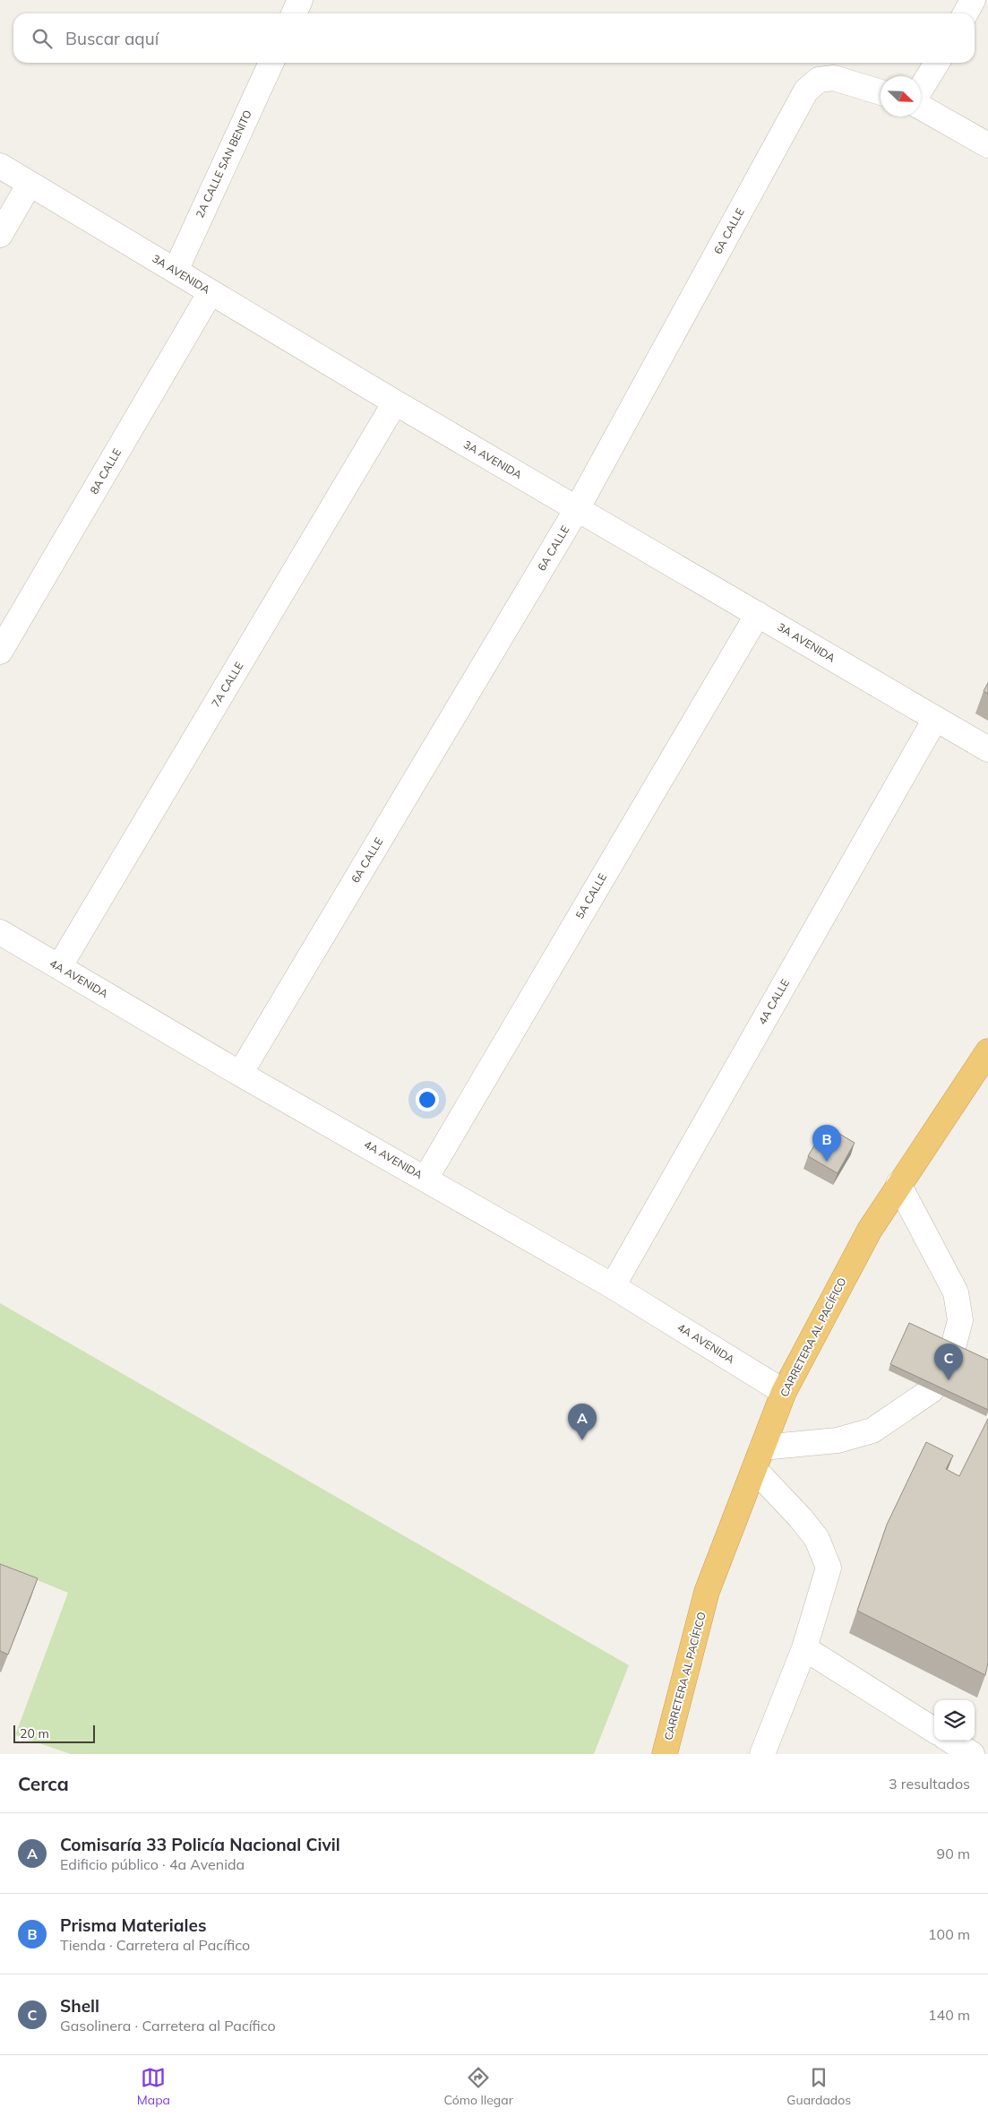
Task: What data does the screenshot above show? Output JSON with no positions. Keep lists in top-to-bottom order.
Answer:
{
  "streets": {
    "highway": ["CARRETERA AL PACÍFICO"],
    "street": [
      "2A CALLE SAN BENITO",
      "6A CALLE",
      "3A AVENIDA",
      "8A CALLE",
      "7A CALLE",
      "5A CALLE",
      "4A AVENIDA",
      "4A CALLE"
    ]
  },
  "crossings": [
    ["2A CALLE SAN BENITO", "3A AVENIDA"],
    ["6A CALLE", "3A AVENIDA"],
    ["6A CALLE", "4A AVENIDA"],
    ["3A AVENIDA", "8A CALLE"],
    ["3A AVENIDA", "7A CALLE"],
    ["3A AVENIDA", "5A CALLE"],
    ["3A AVENIDA", "4A CALLE"],
    ["7A CALLE", "4A AVENIDA"],
    ["5A CALLE", "4A AVENIDA"],
    ["4A AVENIDA", "4A CALLE"],
    ["4A AVENIDA", "CARRETERA AL PACÍFICO"]
  ],
  "scale_bar": "20 m",
  "north": "bottom right",
  "page": {
    "search": "Buscar aquí",
    "pins": ["B", "C", "A"],
    "scale": "20 m",
    "heading": ["Cerca", "3 resultados"],
    "list": [
      {
        "mark": "A",
        "name": "Comisaría 33 Policía Nacional Civil",
        "note": "Edificio público · 4a Avenida",
        "value": "90 m"
      },
      {
        "mark": "B",
        "name": "Prisma Materiales",
        "note": "Tienda · Carretera al Pacífico",
        "value": "100 m"
      },
      {
        "mark": "C",
        "name": "Shell",
        "note": "Gasolinera · Carretera al Pacífico",
        "value": "140 m"
      }
    ],
    "nav": ["Mapa", "Cómo llegar", "Guardados"]
  }
}
